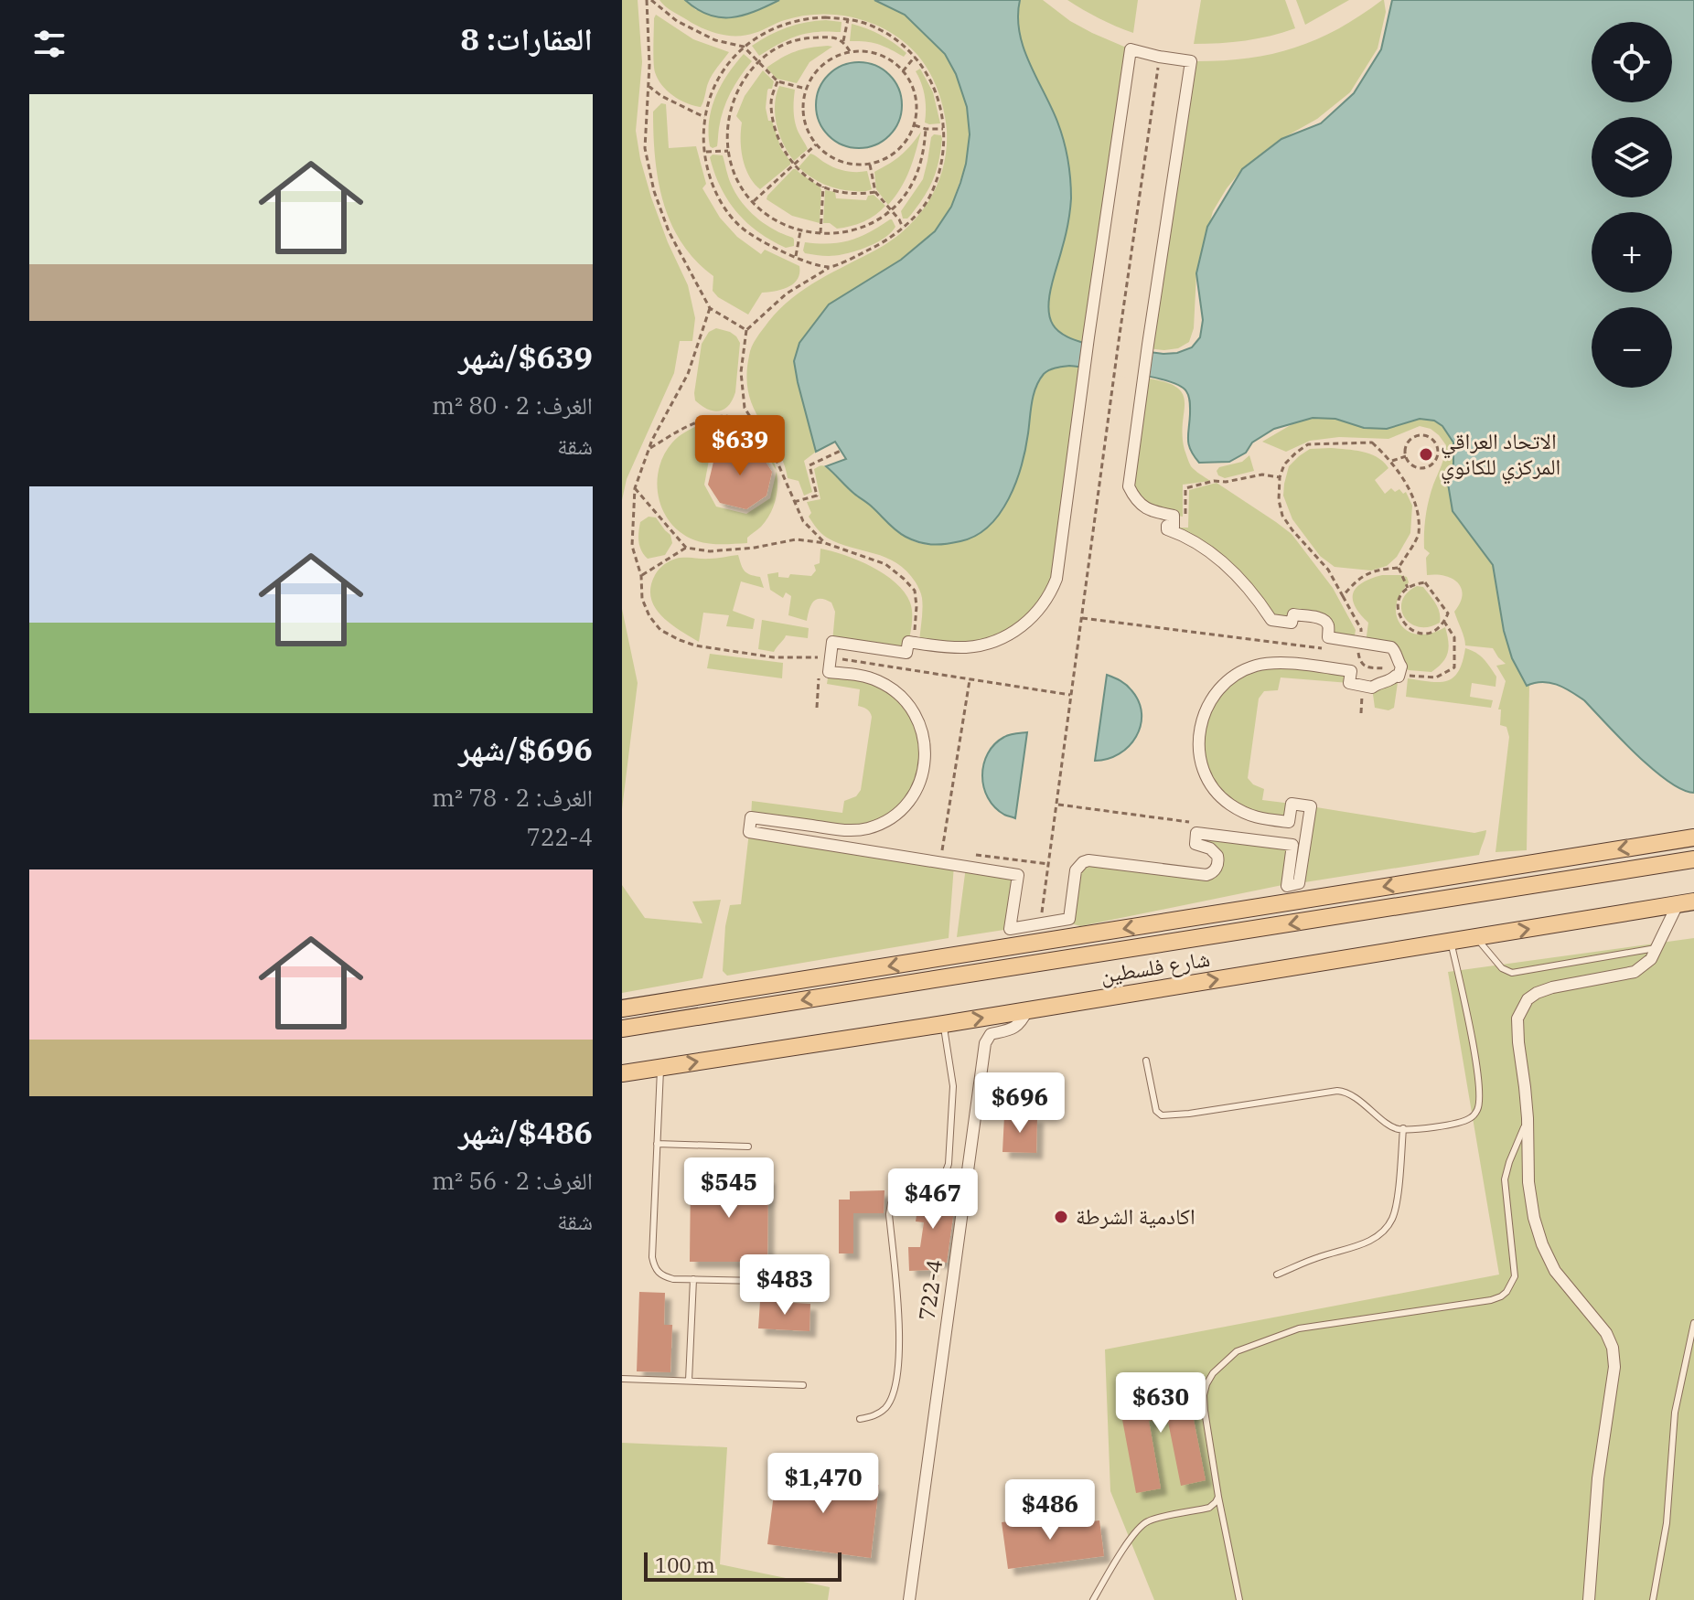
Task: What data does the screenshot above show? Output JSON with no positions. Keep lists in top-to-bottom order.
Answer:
{
  "streets": {
    "main road": ["شارع فلسطين"],
    "street": ["722-4"]
  },
  "crossings": [
    ["شارع فلسطين", "722-4"]
  ],
  "places": ["الاتحاد العراقي المركزي للكانوي", "اكادمية الشرطة"],
  "scale_bar": "100 m",
  "page": {
    "heading": "العقارات: 8",
    "map_buttons": ["+", "−"],
    "list": [
      {
        "name": "$639/شهر",
        "note": "الغرف: 2 · 80 m² · شقة"
      },
      {
        "name": "$696/شهر",
        "note": "الغرف: 2 · 78 m² · 722-4"
      },
      {
        "name": "$486/شهر",
        "note": "الغرف: 2 · 56 m² · شقة"
      }
    ],
    "price": [
      "$639",
      "$696",
      "$545",
      "$467",
      "$483",
      "$630",
      "$1,470",
      "$486"
    ],
    "scale": "100 m"
  }
}
